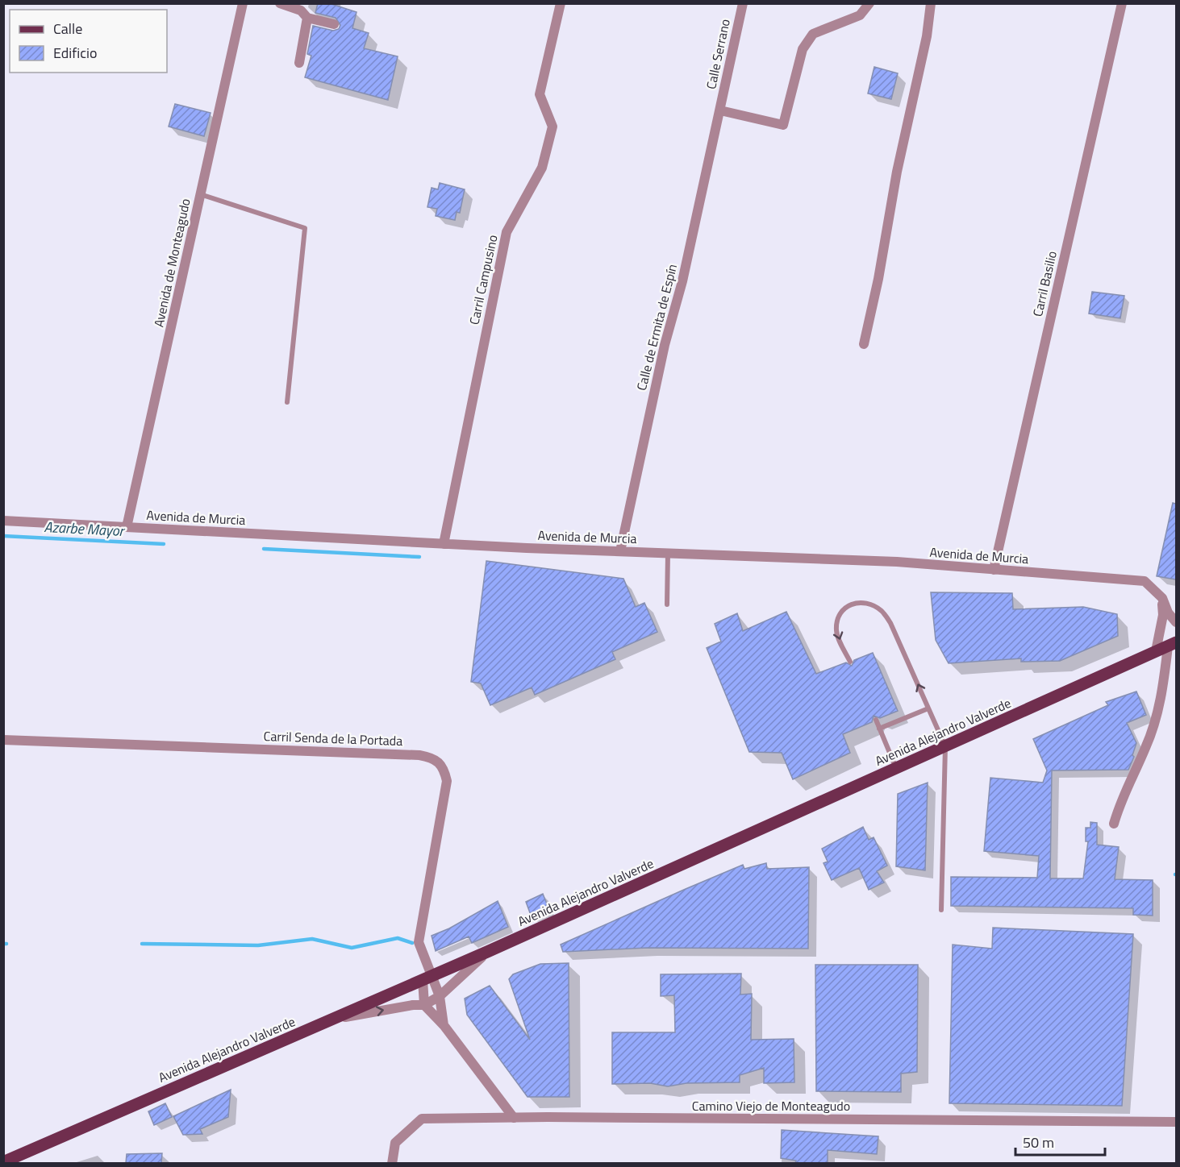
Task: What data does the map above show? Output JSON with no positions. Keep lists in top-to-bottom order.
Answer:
{
  "streets": {
    "main road": ["Avenida Alejandro Valverde"],
    "street": [
      "Calle Serrano",
      "Avenida de Monteagudo",
      "Carril Campusino",
      "Carril Basilio",
      "Calle de Ermita de Espín",
      "Avenida de Murcia",
      "Carril Senda de la Portada",
      "Camino Viejo de Monteagudo"
    ]
  },
  "crossings": [
    ["Calle Serrano", "Calle de Ermita de Espín"],
    ["Avenida de Monteagudo", "Avenida de Murcia"],
    ["Carril Campusino", "Avenida de Murcia"],
    ["Carril Basilio", "Avenida de Murcia"],
    ["Calle de Ermita de Espín", "Avenida de Murcia"],
    ["Avenida Alejandro Valverde", "Carril Senda de la Portada"]
  ],
  "water": ["Azarbe Mayor"],
  "legend": ["Calle", "Edificio"],
  "scale_bar": "50 m"
}
